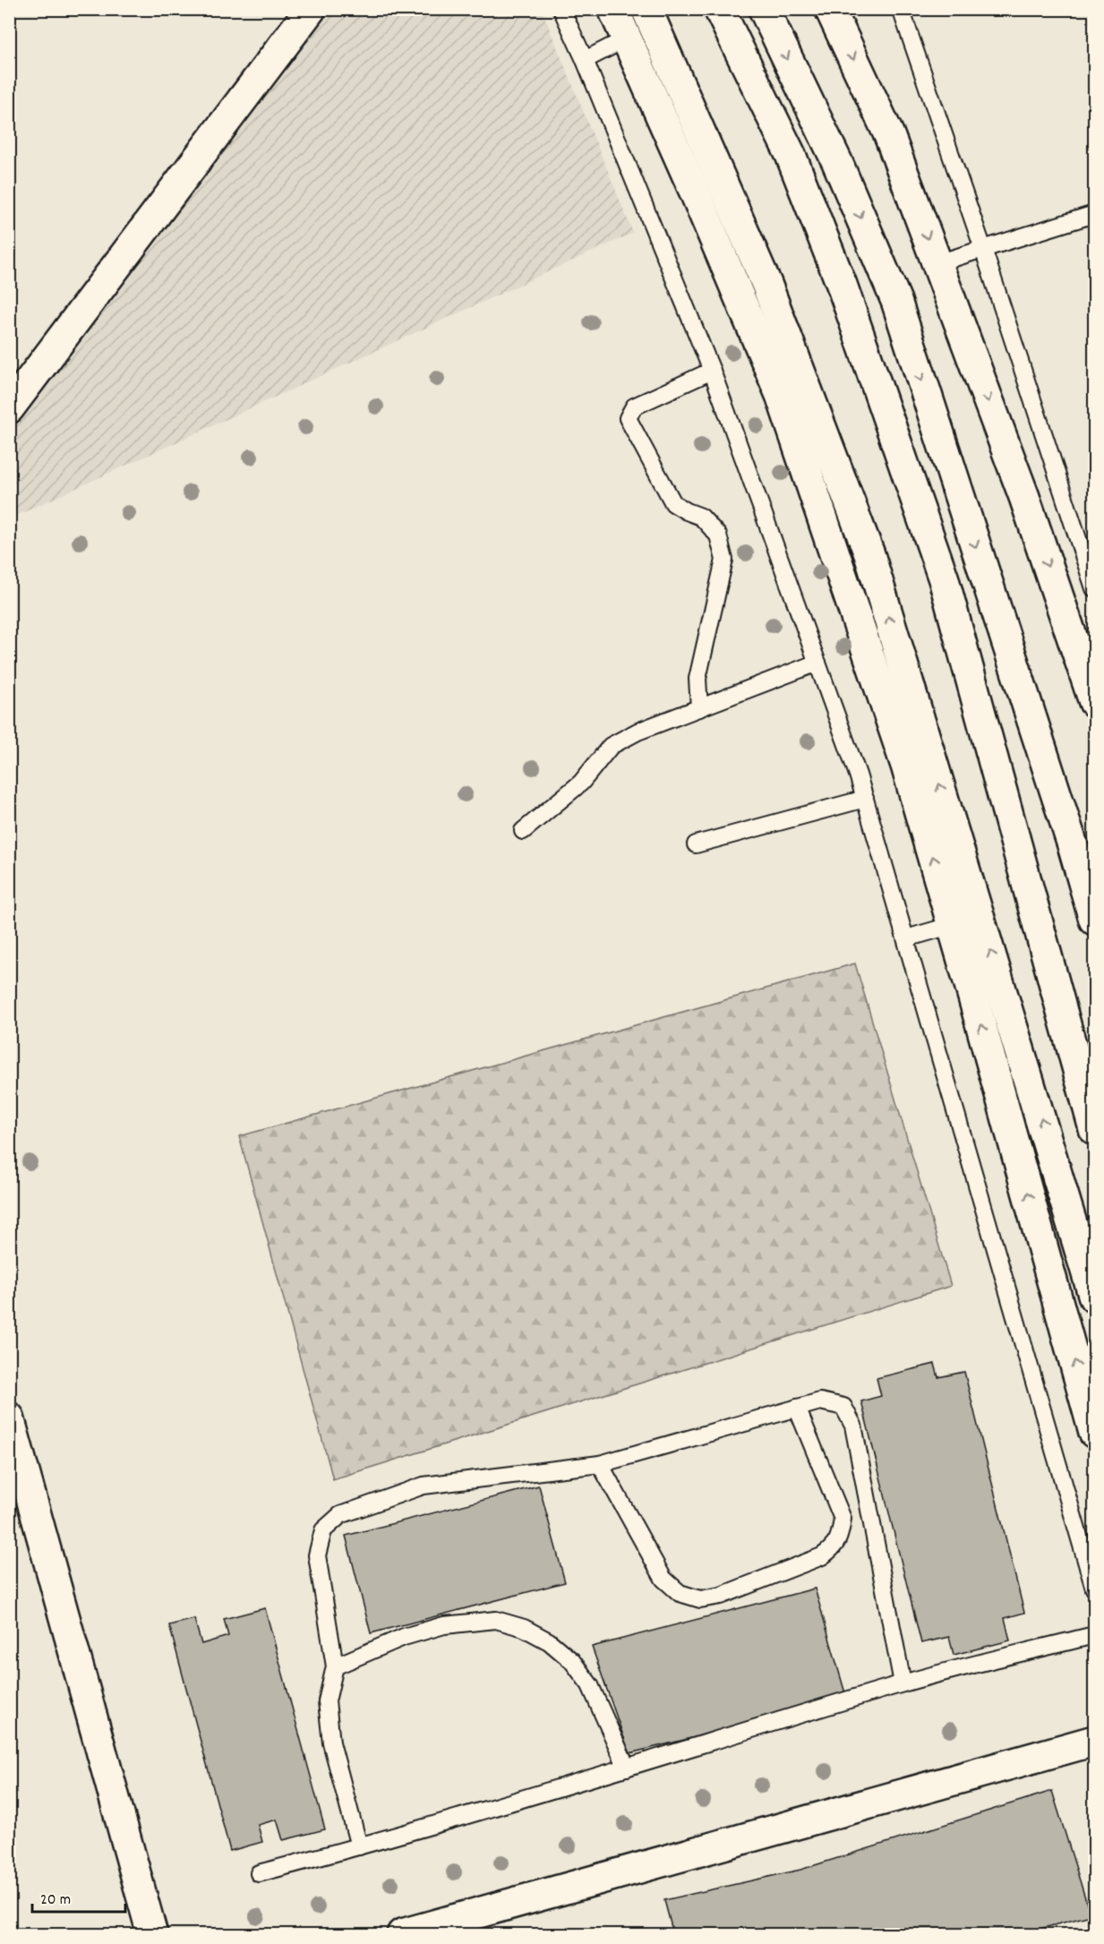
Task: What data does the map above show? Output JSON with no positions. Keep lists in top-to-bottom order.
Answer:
{
  "scale_bar": "20 m"
}
